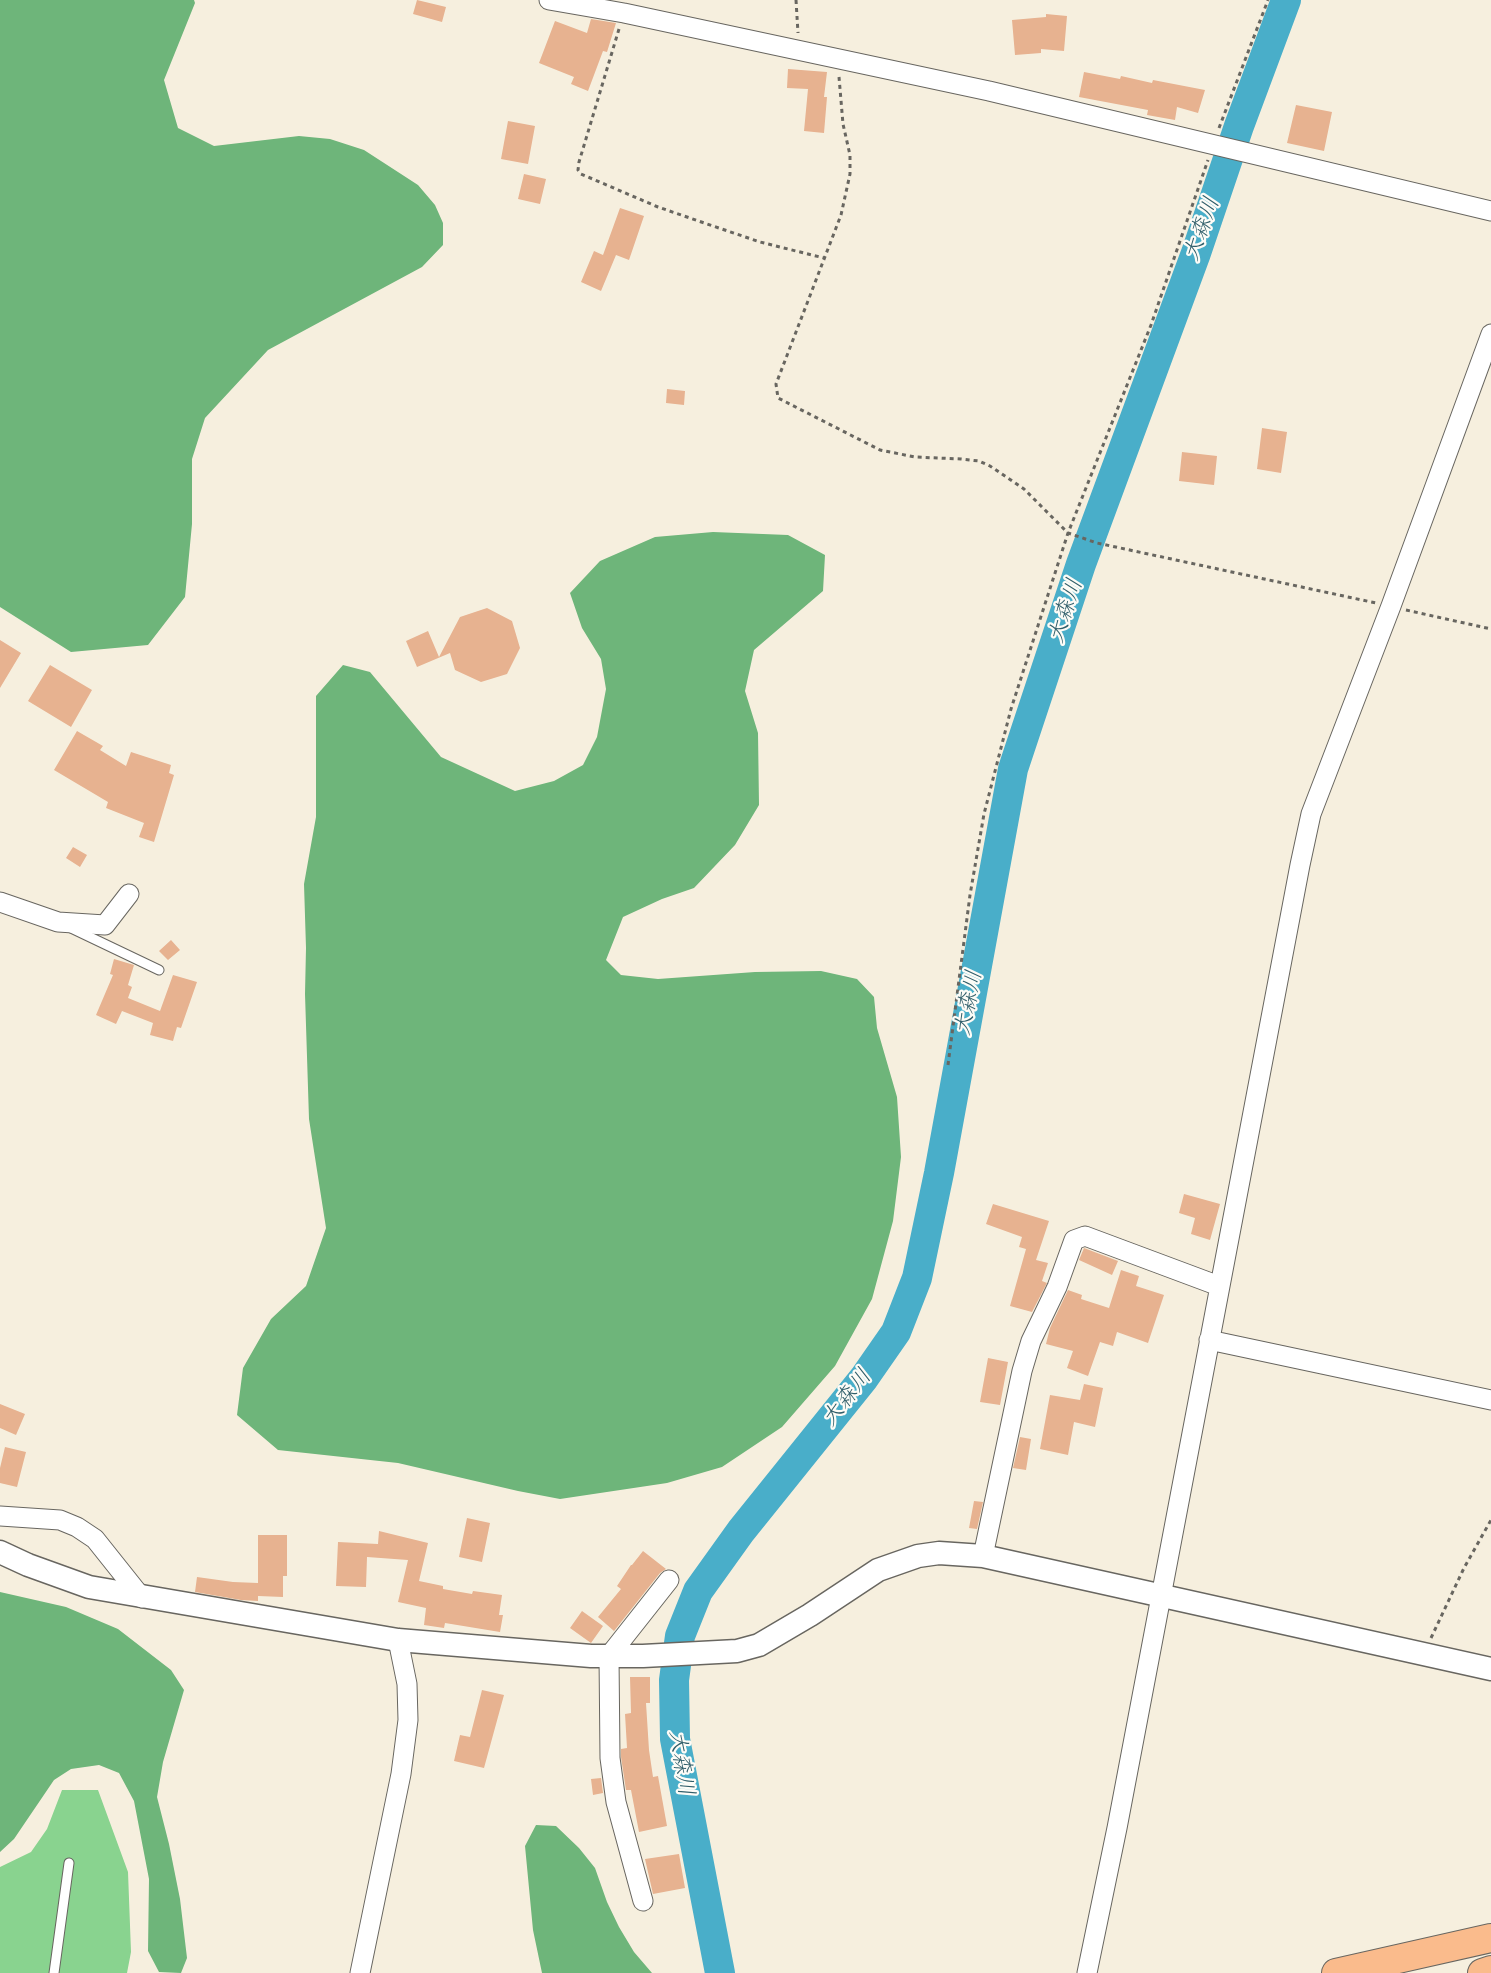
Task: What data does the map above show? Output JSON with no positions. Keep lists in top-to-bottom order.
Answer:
{
  "water": ["大森川"]
}
